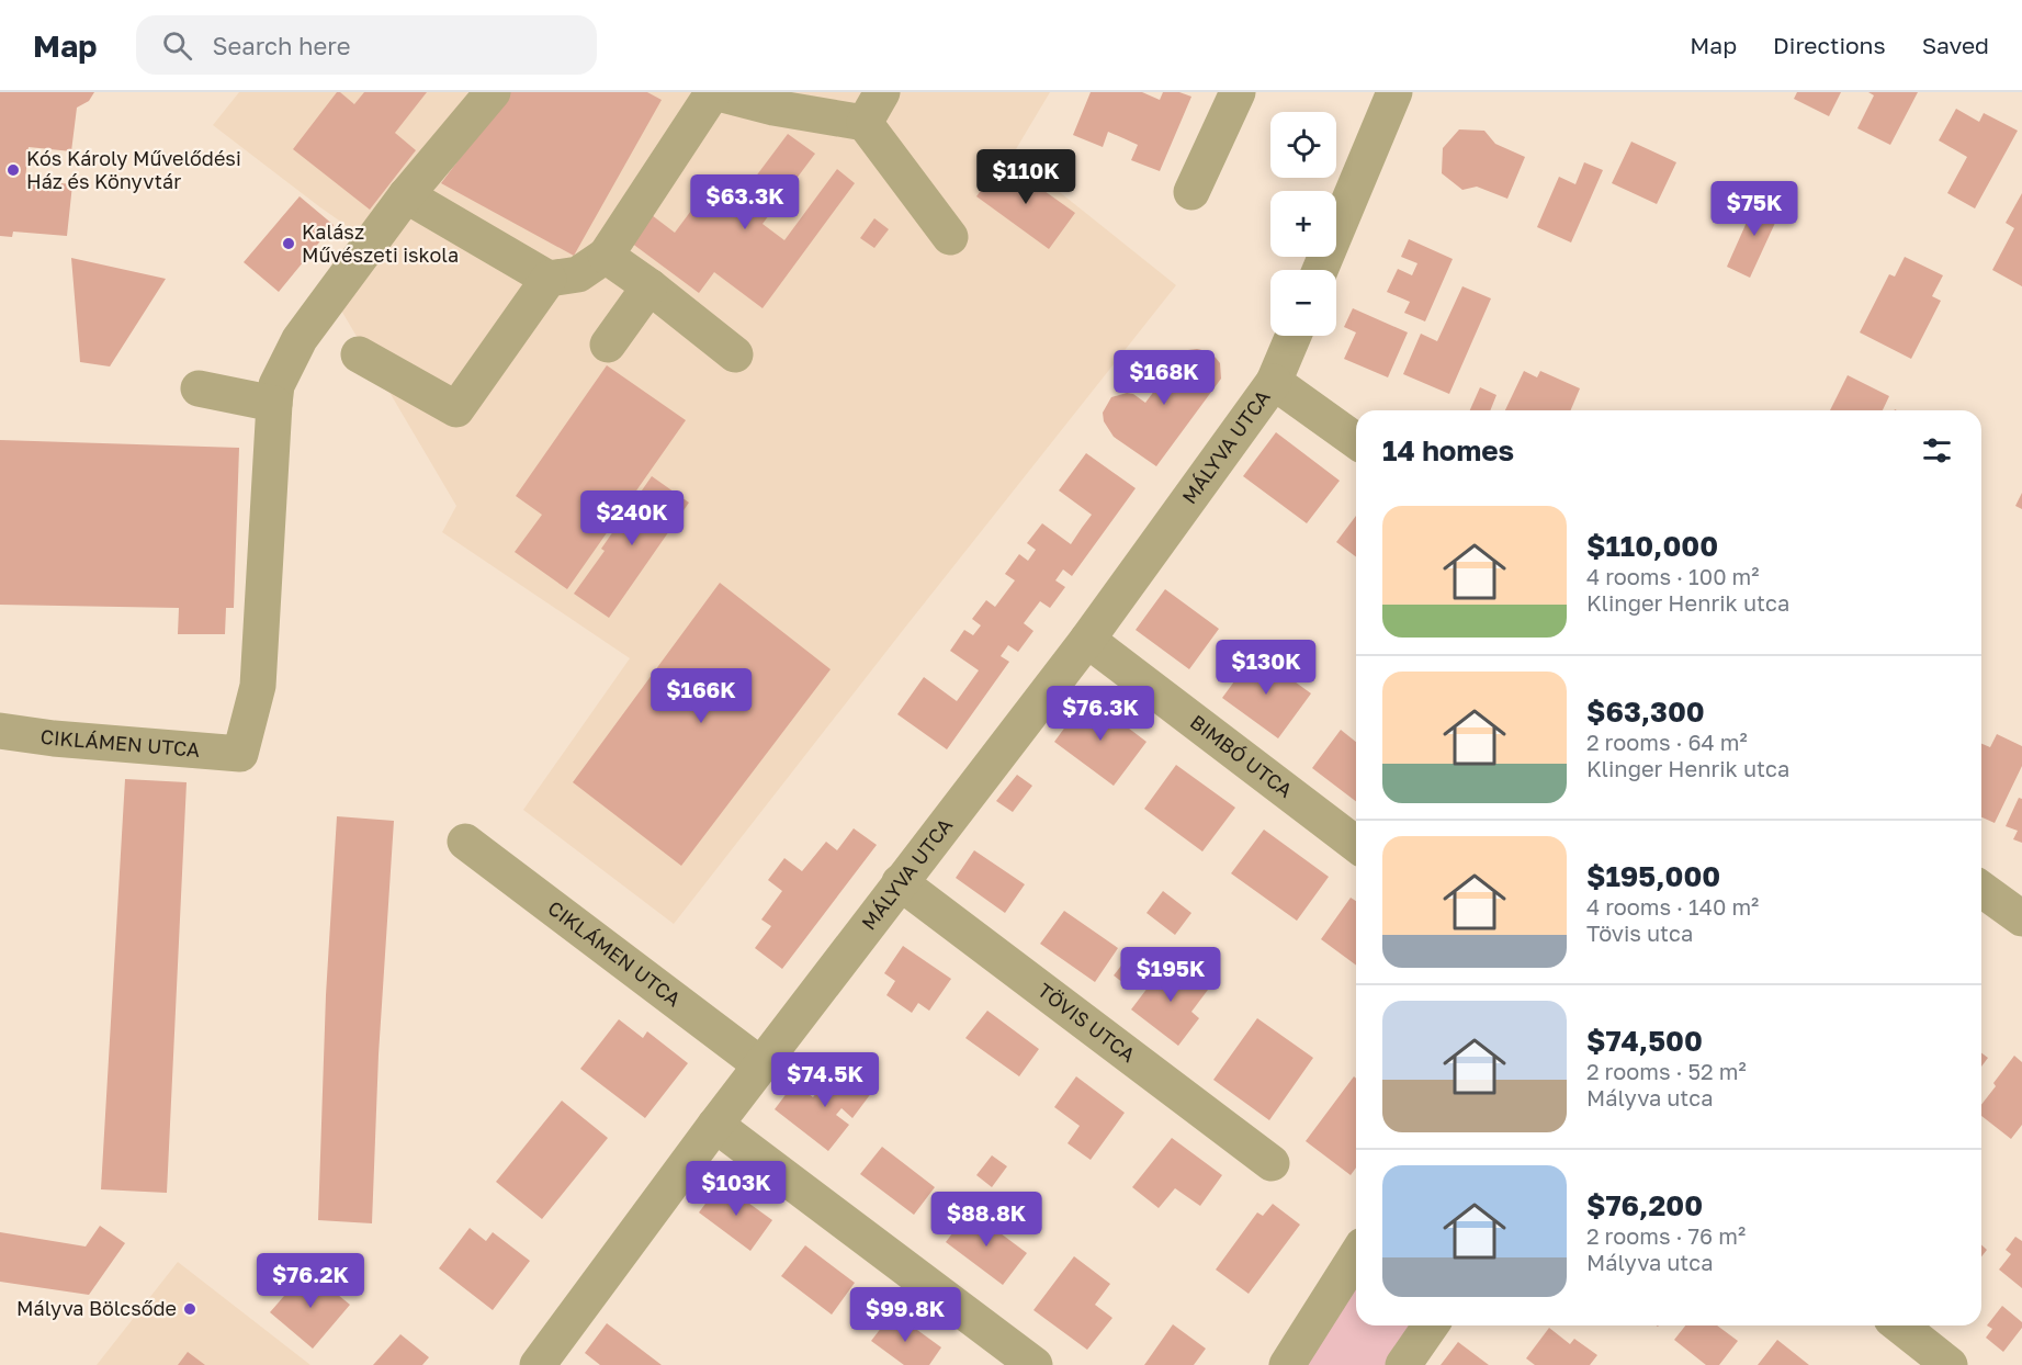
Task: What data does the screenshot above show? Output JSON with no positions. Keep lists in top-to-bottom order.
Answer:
{
  "streets": {
    "street": [
      "MÁLYVA UTCA",
      "CIKLÁMEN UTCA",
      "BIMBÓ UTCA",
      "TÖVIS UTCA"
    ]
  },
  "crossings": [
    ["MÁLYVA UTCA", "CIKLÁMEN UTCA"],
    ["MÁLYVA UTCA", "BIMBÓ UTCA"],
    ["MÁLYVA UTCA", "TÖVIS UTCA"]
  ],
  "places": ["Kós Károly Művelődési Ház és Könyvtár", "Kalász Művészeti iskola", "Mályva Bölcsőde"],
  "page": {
    "header": "Map",
    "search": "Search here",
    "nav": ["Map", "Directions", "Saved"],
    "map_buttons": ["+", "−"],
    "price": [
      "$110K",
      "$63.3K",
      "$75K",
      "$168K",
      "$240K",
      "$130K",
      "$166K",
      "$76.3K",
      "$195K",
      "$74.5K",
      "$103K",
      "$88.8K",
      "$76.2K",
      "$99.8K"
    ],
    "heading": "14 homes",
    "list": [
      {
        "name": "$110,000",
        "note": "4 rooms · 100 m² · Klinger Henrik utca"
      },
      {
        "name": "$63,300",
        "note": "2 rooms · 64 m² · Klinger Henrik utca"
      },
      {
        "name": "$195,000",
        "note": "4 rooms · 140 m² · Tövis utca"
      },
      {
        "name": "$74,500",
        "note": "2 rooms · 52 m² · Mályva utca"
      },
      {
        "name": "$76,200",
        "note": "2 rooms · 76 m² · Mályva utca"
      }
    ]
  }
}
